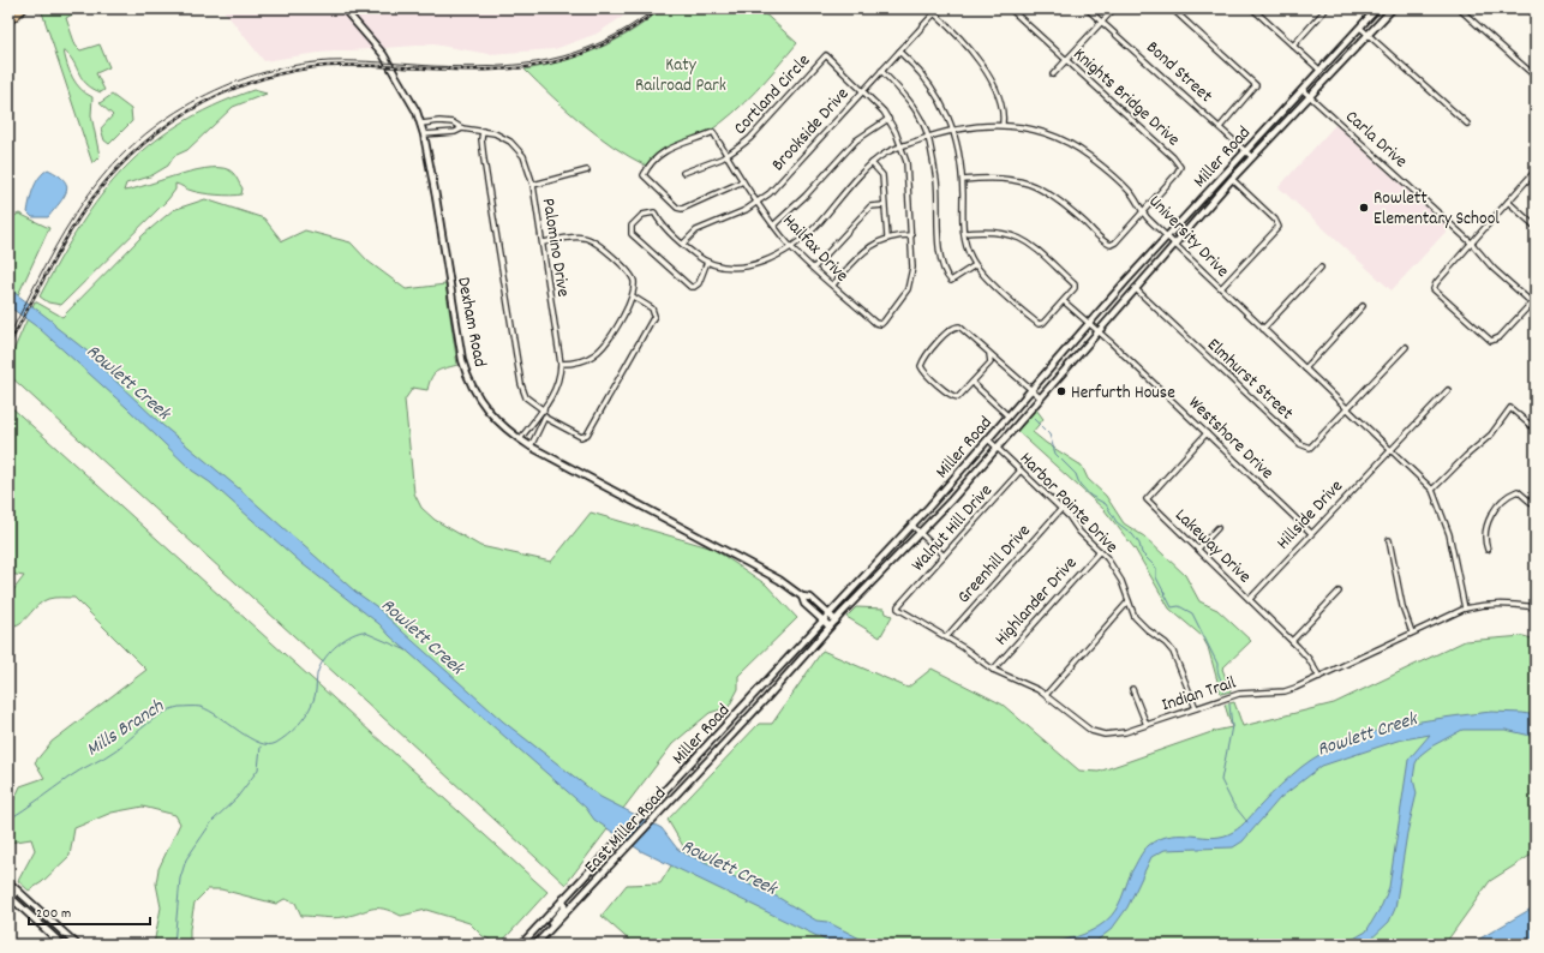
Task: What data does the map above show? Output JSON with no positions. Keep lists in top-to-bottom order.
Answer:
{
  "streets": {
    "main road": ["Miller Road", "Dexham Road", "East Miller Road"],
    "street": [
      "Bond Street",
      "Cortland Circle",
      "Knights Bridge Drive",
      "Brookside Drive",
      "Carla Drive",
      "University Drive",
      "Palomino Drive",
      "Hailfax Drive",
      "Elmhurst Street",
      "Westshore Drive",
      "Harbor Pointe Drive",
      "Hillside Drive",
      "Walnut Hill Drive",
      "Lakeway Drive",
      "Greenhill Drive",
      "Highlander Drive",
      "Indian Trail"
    ]
  },
  "crossings": [
    ["Bond Street", "Miller Road"],
    ["Cortland Circle", "Brookside Drive"],
    ["Cortland Circle", "Hailfax Drive"],
    ["Knights Bridge Drive", "University Drive"],
    ["Brookside Drive", "Hailfax Drive"],
    ["Carla Drive", "Miller Road"],
    ["Miller Road", "University Drive"],
    ["Miller Road", "Dexham Road"],
    ["Miller Road", "Elmhurst Street"],
    ["Miller Road", "Westshore Drive"],
    ["Miller Road", "Harbor Pointe Drive"],
    ["Miller Road", "East Miller Road"],
    ["University Drive", "Hailfax Drive"],
    ["University Drive", "Elmhurst Street"],
    ["University Drive", "Hillside Drive"],
    ["University Drive", "Indian Trail"],
    ["Palomino Drive", "Dexham Road"],
    ["Dexham Road", "East Miller Road"],
    ["Westshore Drive", "Hillside Drive"],
    ["Westshore Drive", "Lakeway Drive"],
    ["Harbor Pointe Drive", "Walnut Hill Drive"],
    ["Harbor Pointe Drive", "Greenhill Drive"],
    ["Harbor Pointe Drive", "Highlander Drive"],
    ["Harbor Pointe Drive", "Indian Trail"],
    ["Hillside Drive", "Lakeway Drive"],
    ["Walnut Hill Drive", "Indian Trail"],
    ["Lakeway Drive", "Indian Trail"],
    ["Greenhill Drive", "Indian Trail"],
    ["Highlander Drive", "Indian Trail"]
  ],
  "water": ["Rowlett Creek", "Mills Branch"],
  "parks": ["Katy Railroad Park"],
  "places": ["Rowlett Elementary School", "Herfurth House"],
  "scale_bar": "200 m"
}
